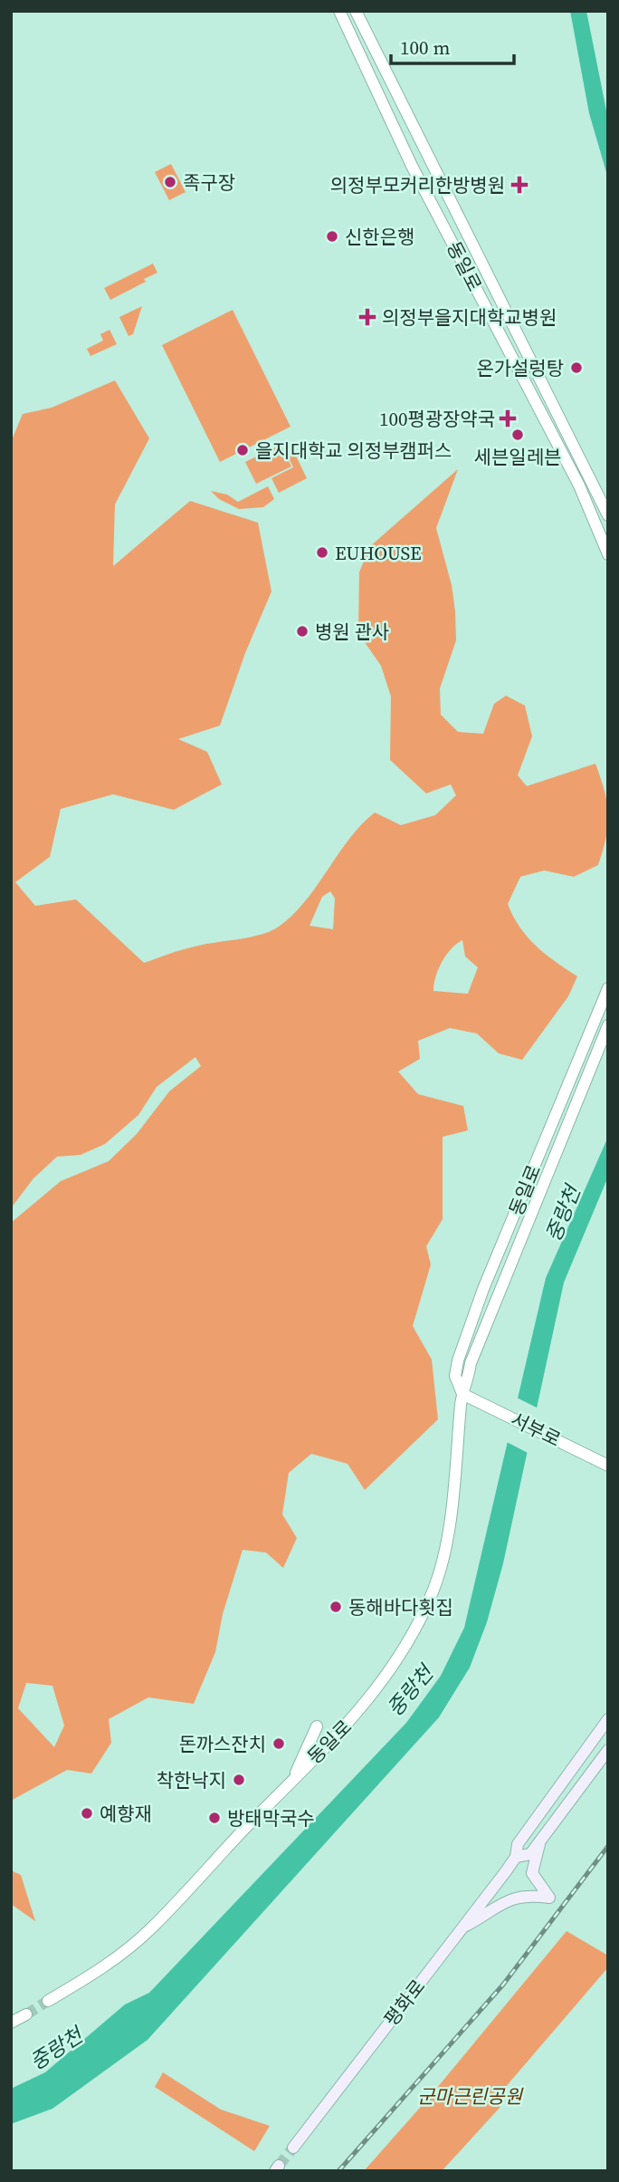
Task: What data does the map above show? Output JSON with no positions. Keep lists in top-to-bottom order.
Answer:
{
  "streets": {
    "main road": ["평화로"],
    "street": ["동일로", "서부로"]
  },
  "crossings": [
    ["동일로", "서부로"]
  ],
  "water": ["중랑천"],
  "parks": ["군마근린공원"],
  "places": {
    "other": [
      "족구장",
      "신한은행",
      "온가설렁탕",
      "세븐일레븐",
      "을지대학교 의정부캠퍼스",
      "EUHOUSE",
      "병원 관사",
      "동해바다횟집",
      "돈까스잔치",
      "착한낙지",
      "예향재",
      "방태막국수"
    ],
    "health": ["의정부모커리한방병원", "의정부을지대학교병원", "100평광장약국"]
  },
  "scale_bar": "100 m"
}
